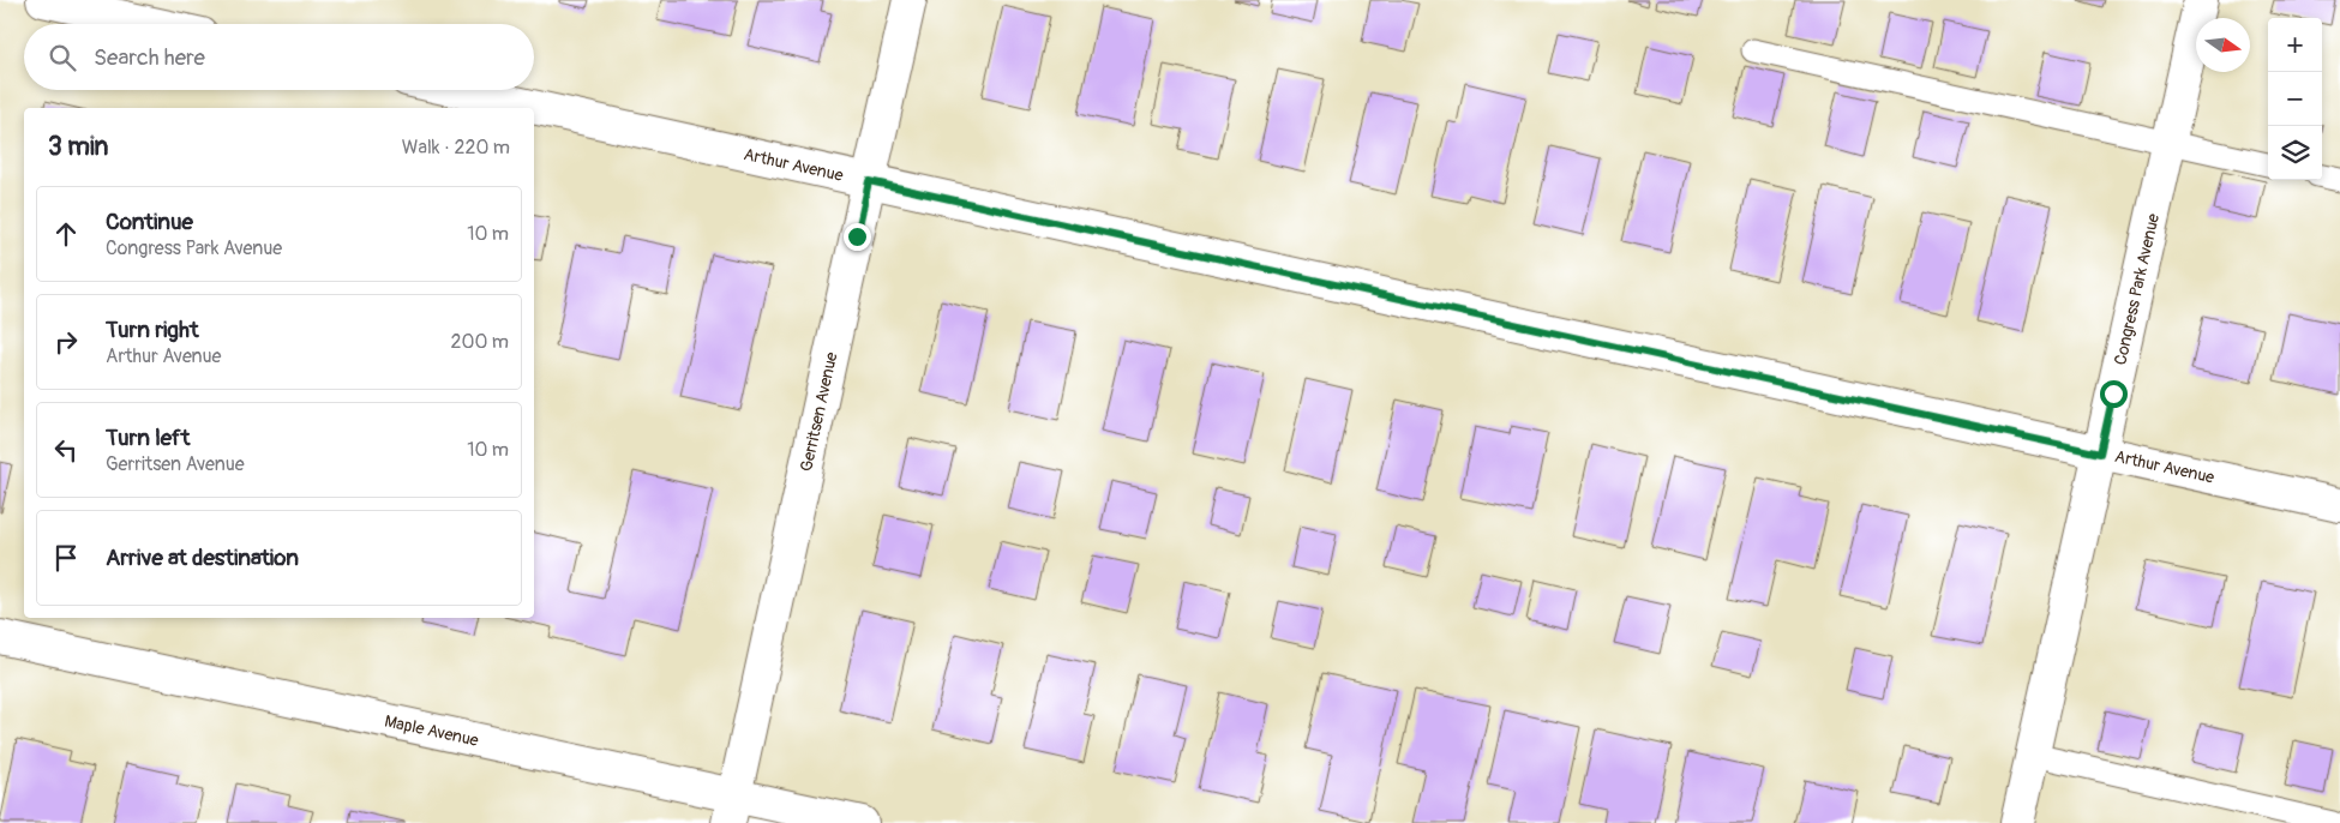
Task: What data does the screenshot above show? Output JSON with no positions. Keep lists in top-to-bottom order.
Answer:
{
  "streets": {
    "street": [
      "Arthur Avenue",
      "Congress Park Avenue",
      "Gerritsen Avenue",
      "Maple Avenue"
    ]
  },
  "crossings": [
    ["Arthur Avenue", "Congress Park Avenue"],
    ["Arthur Avenue", "Gerritsen Avenue"],
    ["Gerritsen Avenue", "Maple Avenue"]
  ],
  "north": "right",
  "page": {
    "map_buttons": ["+", "−"],
    "search": "Search here",
    "heading": ["3 min", "Walk · 220 m"],
    "list": [
      ["Continue", "Congress Park Avenue", "10 m"],
      ["Turn right", "Arthur Avenue", "200 m"],
      ["Turn left", "Gerritsen Avenue", "10 m"],
      "Arrive at destination"
    ]
  }
}
